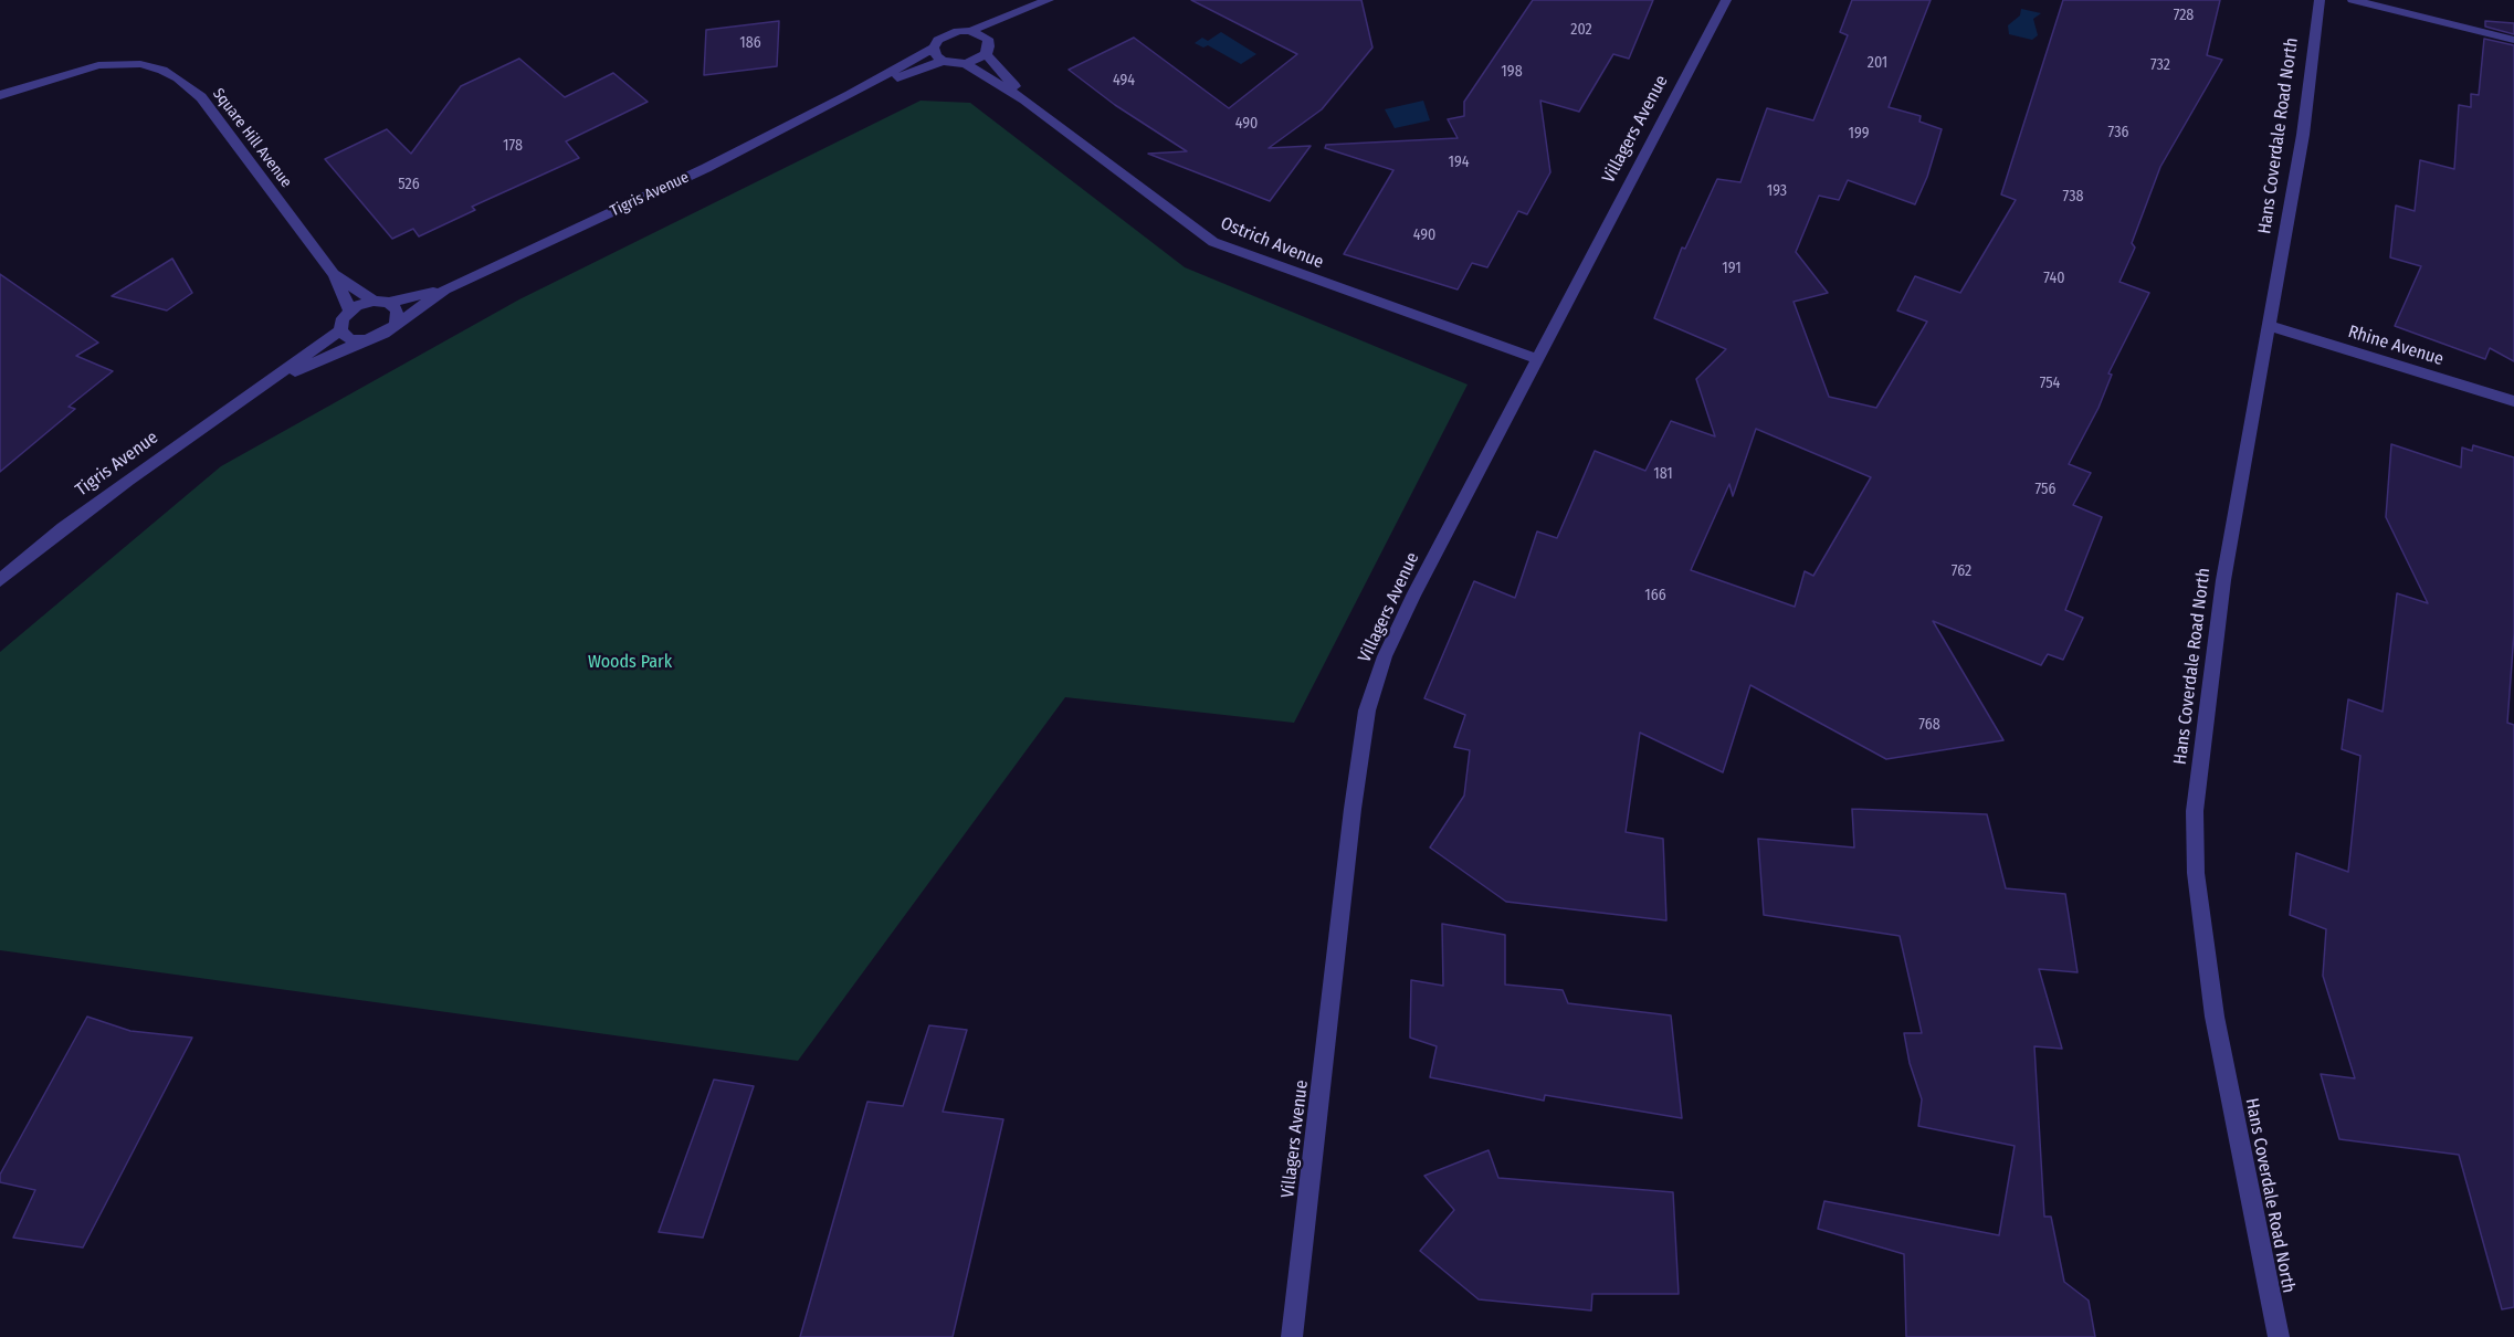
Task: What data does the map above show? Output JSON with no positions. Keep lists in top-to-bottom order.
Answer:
{
  "streets": {
    "street": [
      "Villagers Avenue",
      "Hans Coverdale Road North",
      "Square Hill Avenue",
      "Tigris Avenue",
      "Ostrich Avenue",
      "Rhine Avenue"
    ]
  },
  "crossings": [
    ["Villagers Avenue", "Ostrich Avenue"],
    ["Hans Coverdale Road North", "Rhine Avenue"],
    ["Square Hill Avenue", "Tigris Avenue"],
    ["Tigris Avenue", "Ostrich Avenue"]
  ],
  "parks": ["Woods Park"],
  "house_numbers": [
    "728",
    "202",
    "186",
    "201",
    "732",
    "198",
    "494",
    "490",
    "736",
    "199",
    "178",
    "194",
    "526",
    "193",
    "738",
    "490",
    "191",
    "740",
    "754",
    "181",
    "756",
    "762",
    "166",
    "768"
  ]
}
